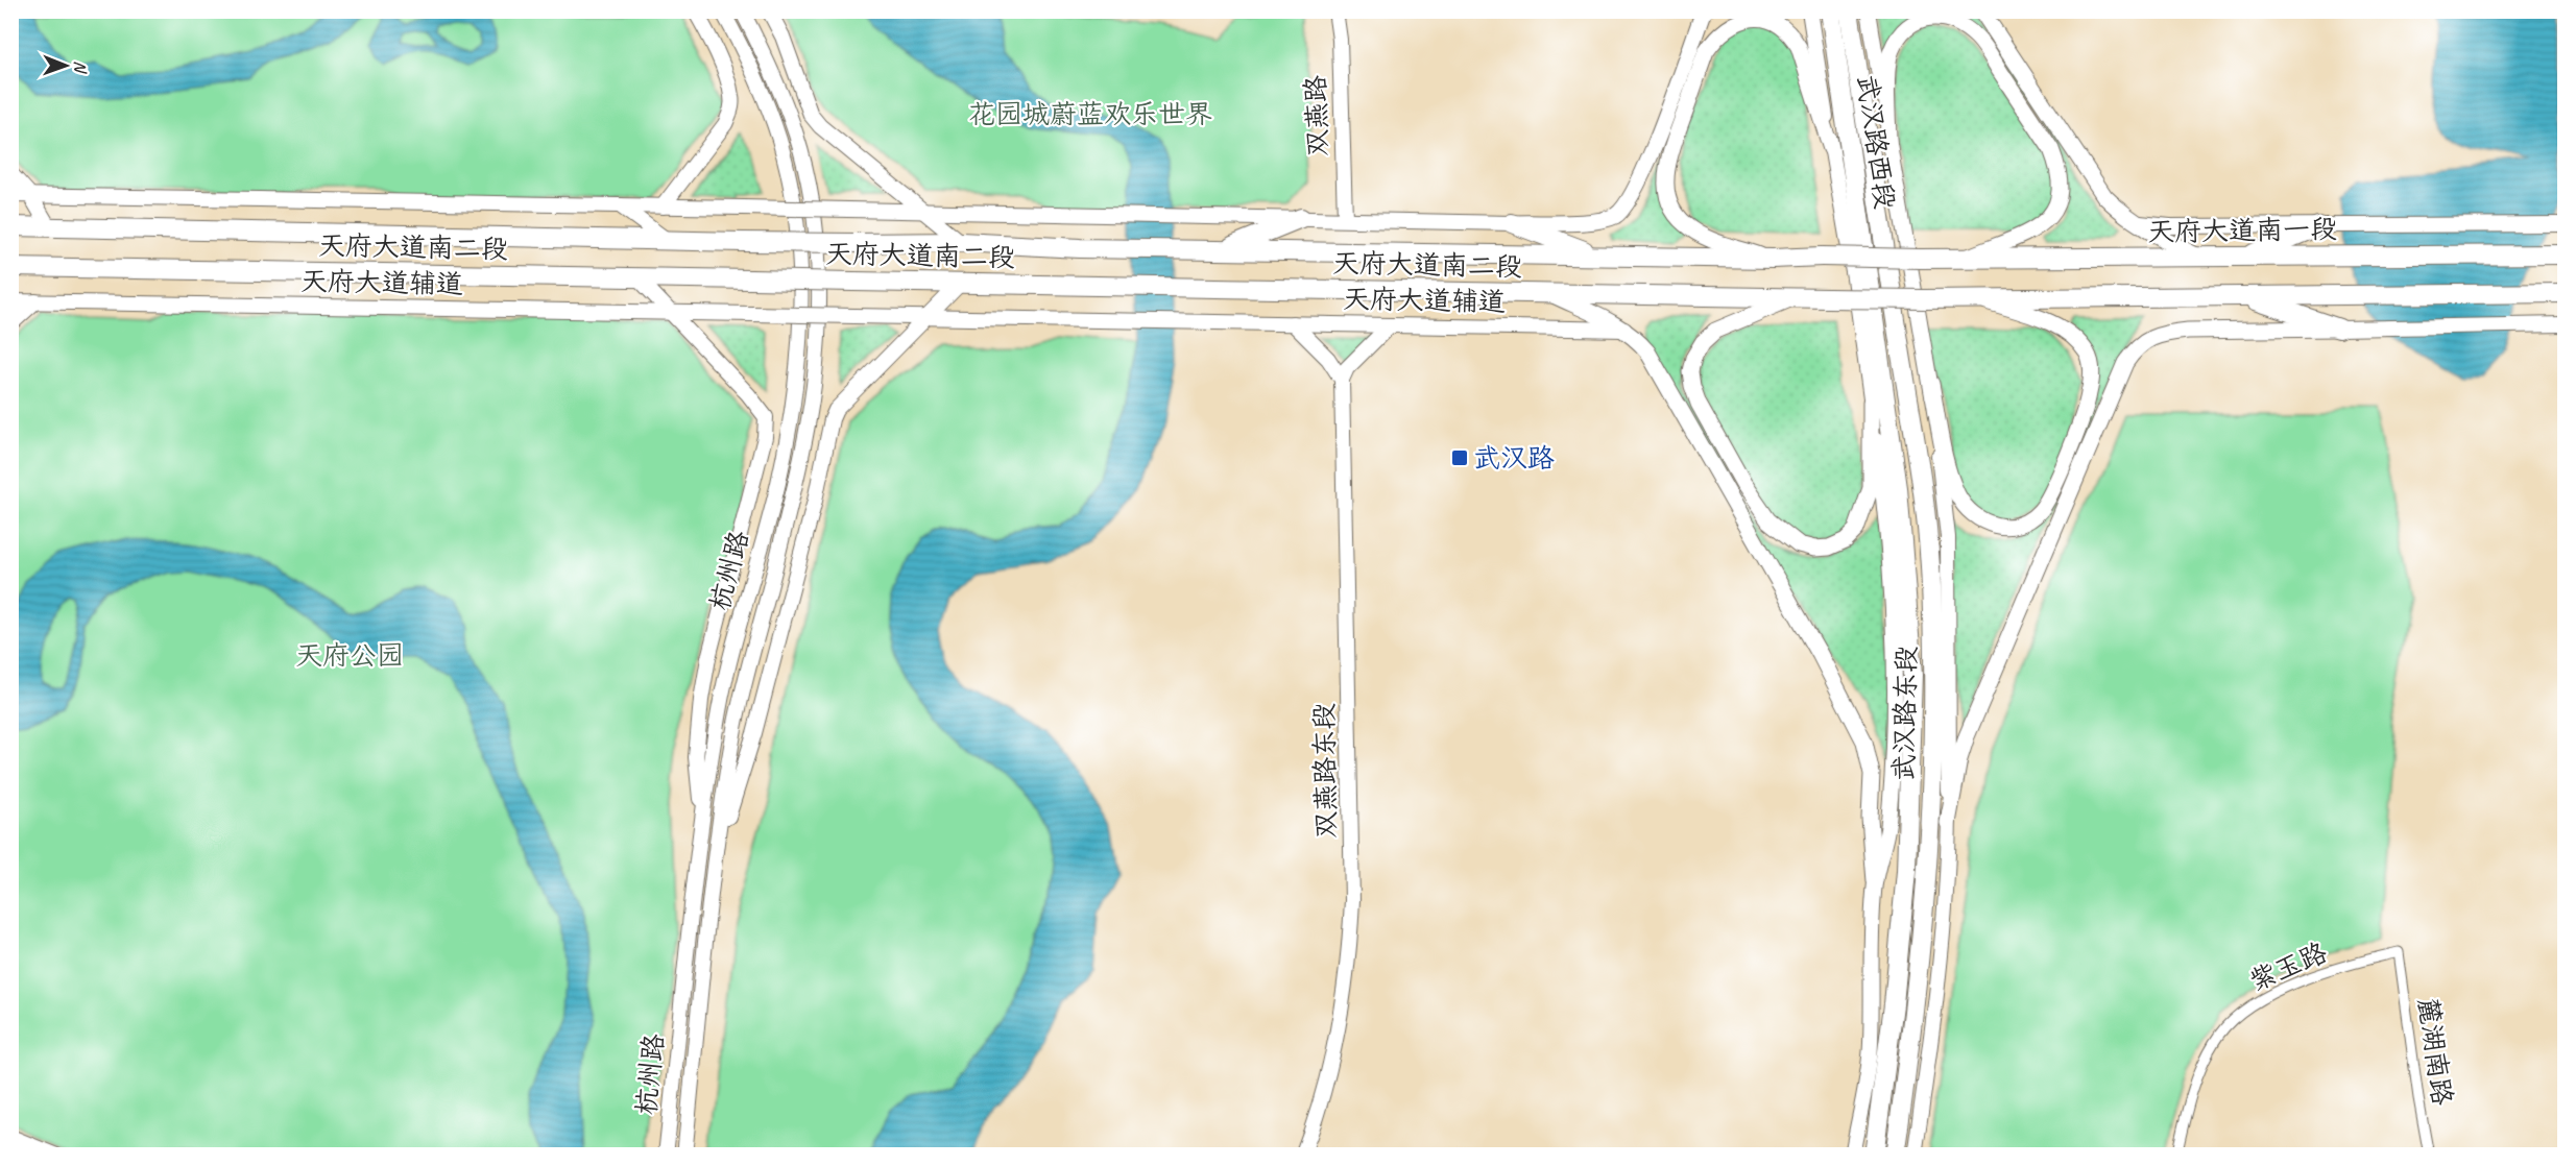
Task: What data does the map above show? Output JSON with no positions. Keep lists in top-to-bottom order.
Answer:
{
  "streets": {
    "highway": [
      "武汉路西段",
      "天府大道南一段",
      "天府大道南二段",
      "武汉路东段"
    ],
    "main road": [
      "双燕路",
      "天府大道辅道",
      "杭州路",
      "双燕路东段"
    ],
    "street": ["紫玉路", "麓湖南路"]
  },
  "crossings": [
    ["武汉路西段", "武汉路东段"],
    ["天府大道南一段", "天府大道南二段"],
    ["紫玉路", "麓湖南路"]
  ],
  "parks": ["花园城蔚蓝欢乐世界", "天府公园"],
  "places": {
    "transit": ["武汉路"]
  },
  "north": "right"
}
